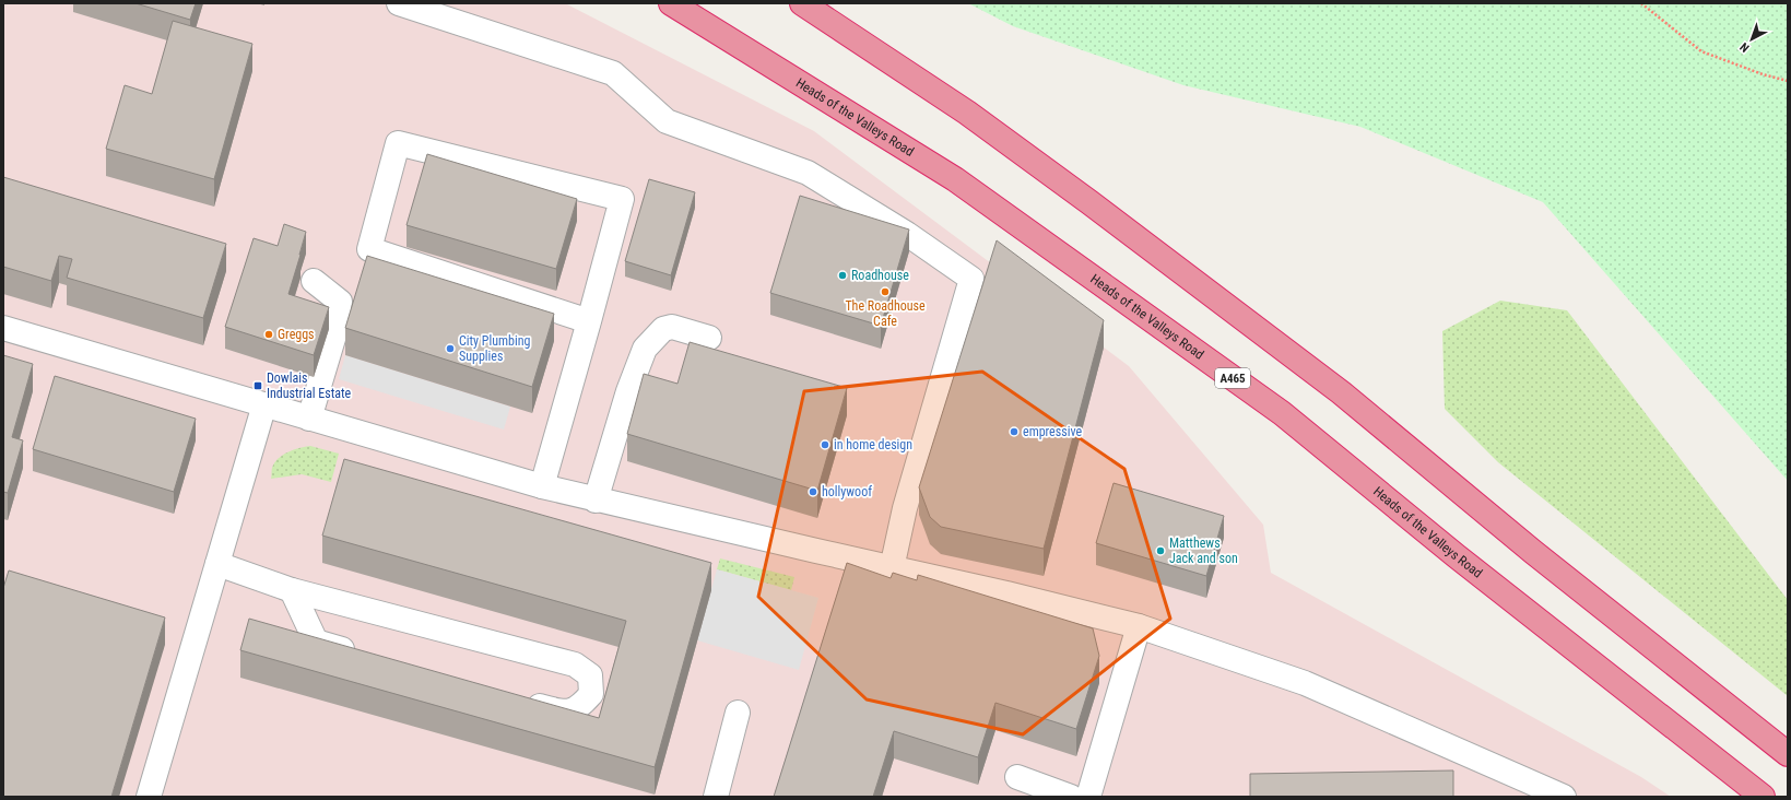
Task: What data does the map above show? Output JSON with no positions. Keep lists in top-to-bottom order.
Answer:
{
  "streets": {
    "highway": ["Heads of the Valleys Road", "A465"]
  },
  "places": {
    "other": [
      "Roadhouse",
      "The Roadhouse Cafe",
      "Greggs",
      "City Plumbing Supplies",
      "empressive",
      "in home design",
      "hollywoof",
      "Matthews Jack and son"
    ],
    "transit": ["Dowlais Industrial Estate"]
  },
  "north": "bottom left"
}
